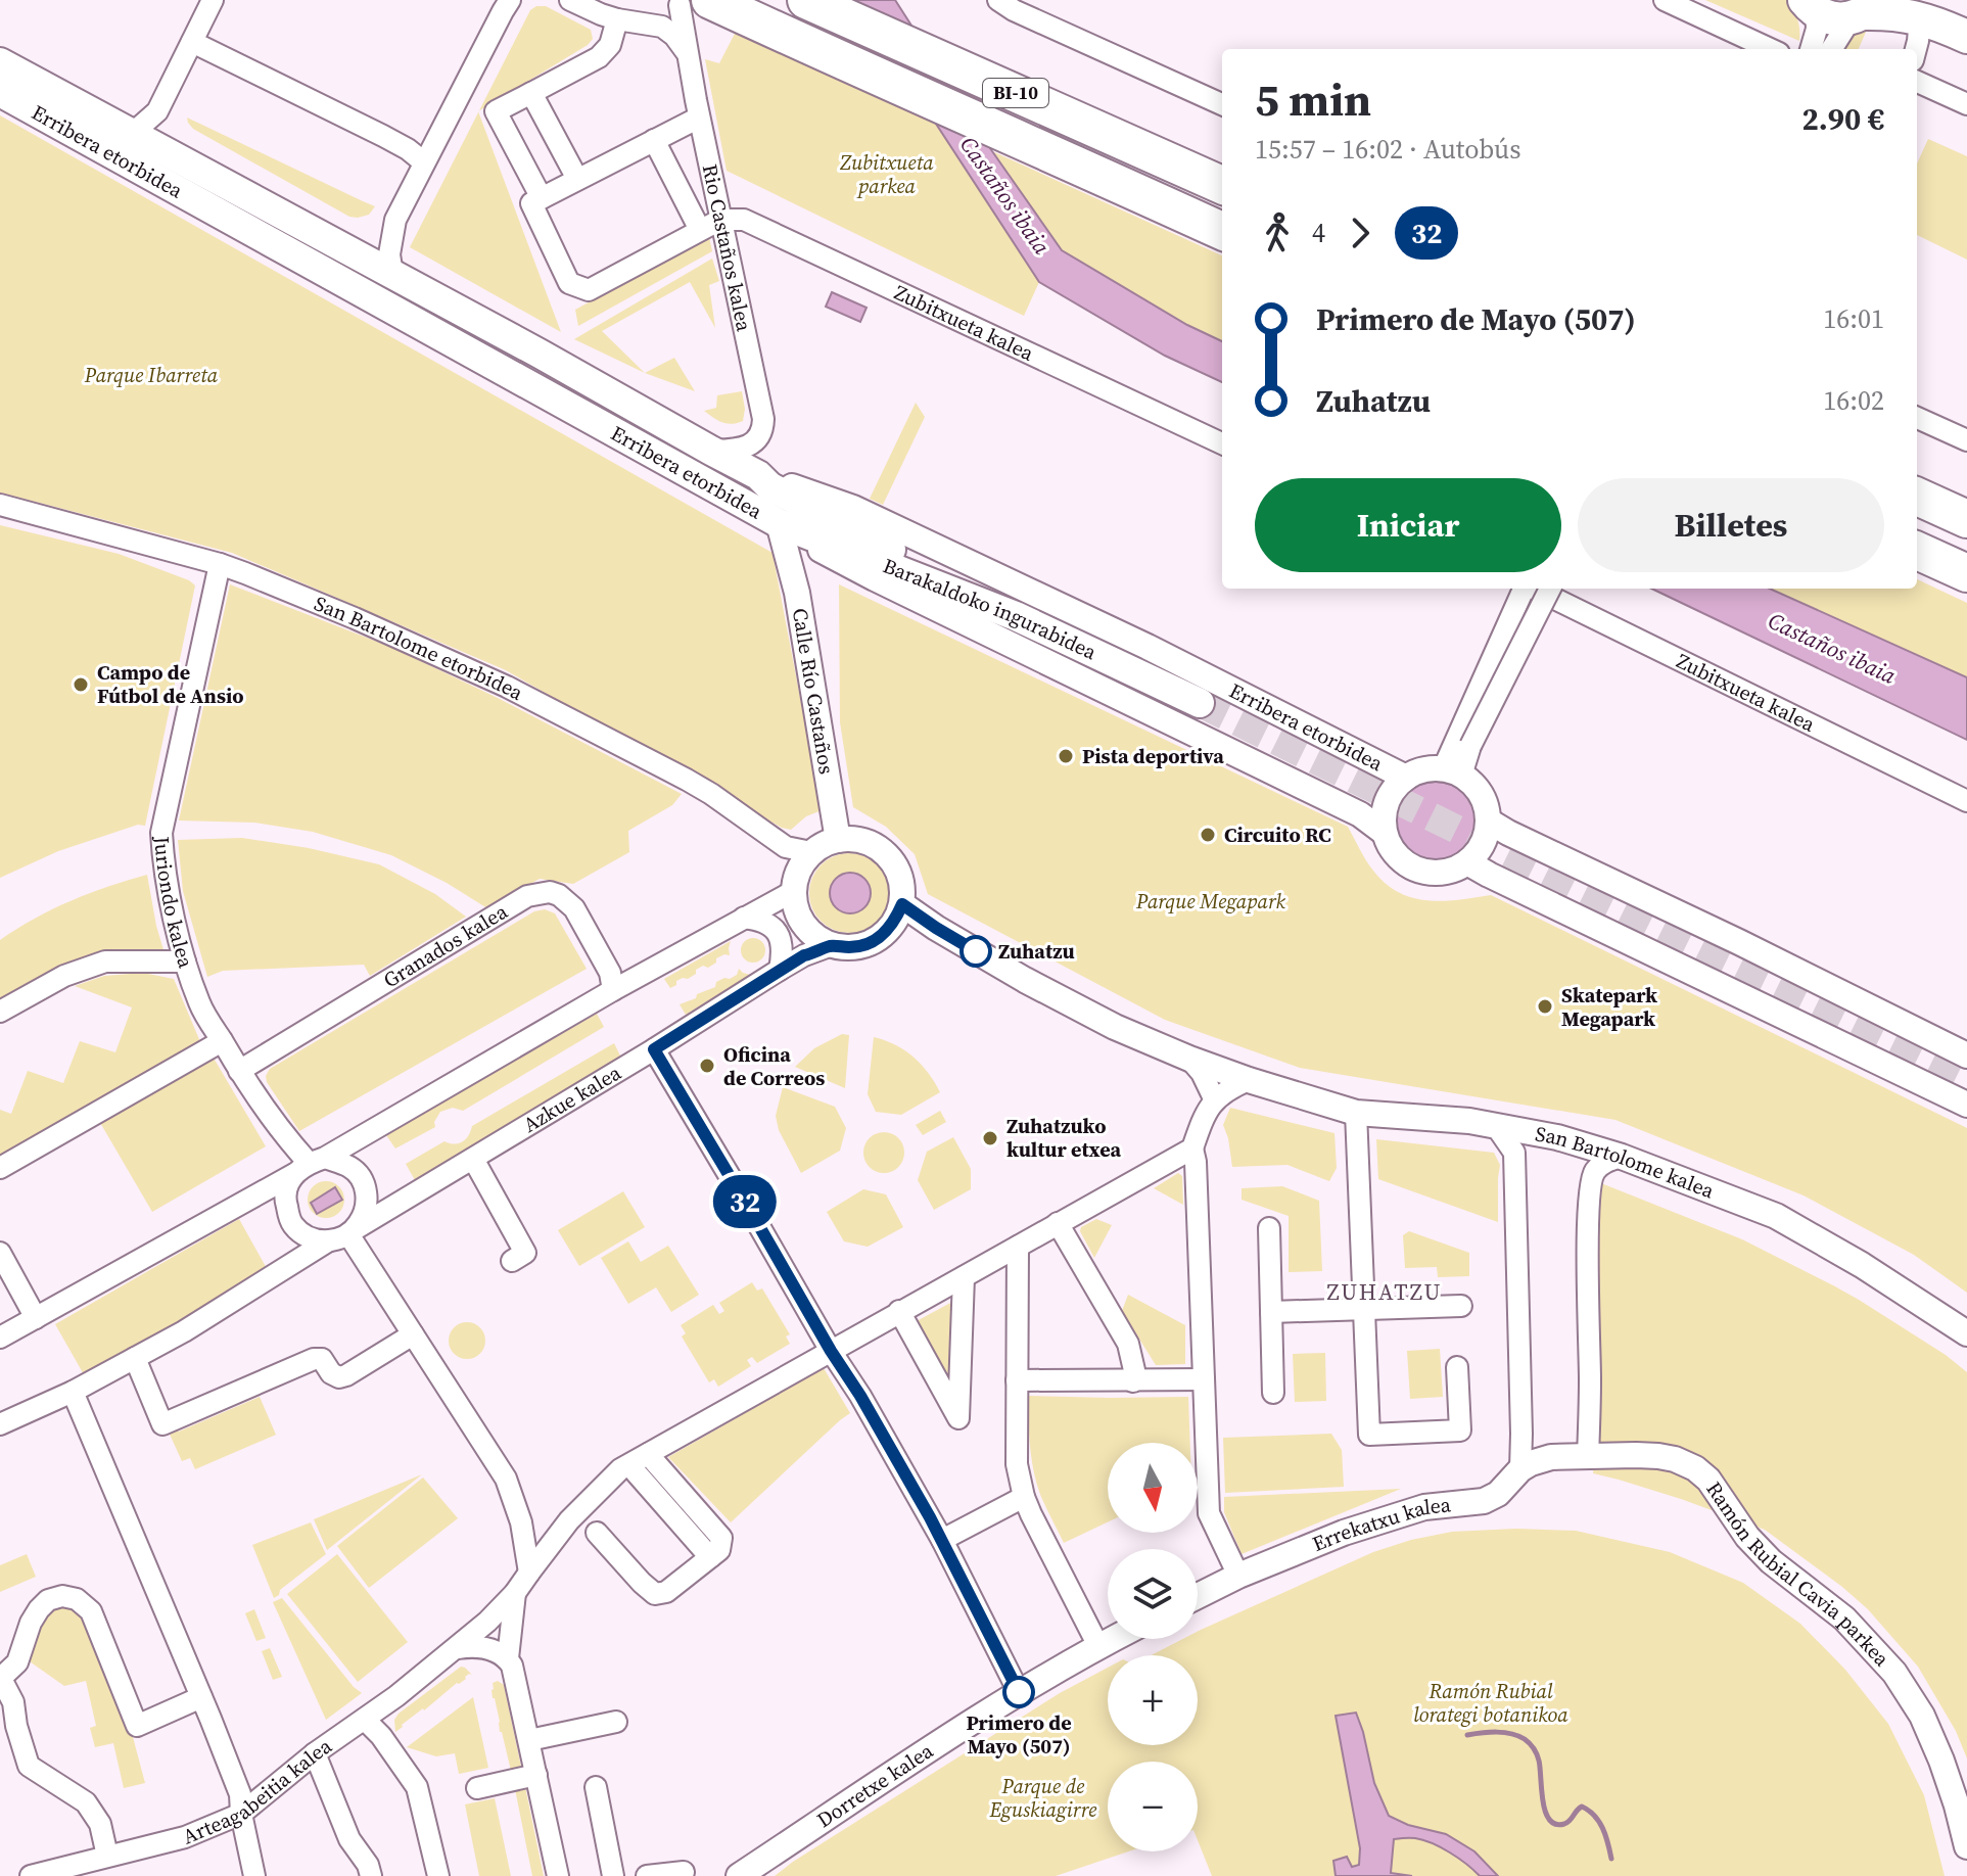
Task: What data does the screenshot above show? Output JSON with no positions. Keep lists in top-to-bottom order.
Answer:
{
  "streets": {
    "highway": ["BI-10"],
    "main road": ["Erribera etorbidea", "Barakaldoko ingurabidea"],
    "street": [
      "Rio Castaños kalea",
      "Zubitxueta kalea",
      "San Bartolome etorbidea",
      "Calle Río Castaños",
      "Juriondo kalea",
      "Granados kalea",
      "Azkue kalea",
      "San Bartolome kalea",
      "Errekatxu kalea",
      "Ramón Rubial Cavia parkea",
      "Dorretxe kalea",
      "Arteagabeitia kalea"
    ]
  },
  "crossings": [
    ["BI-10", "Rio Castaños kalea"],
    ["Erribera etorbidea", "Rio Castaños kalea"],
    ["Erribera etorbidea", "Barakaldoko ingurabidea"],
    ["Erribera etorbidea", "Calle Río Castaños"],
    ["Rio Castaños kalea", "Zubitxueta kalea"],
    ["San Bartolome etorbidea", "Calle Río Castaños"],
    ["San Bartolome etorbidea", "Juriondo kalea"],
    ["San Bartolome etorbidea", "Azkue kalea"],
    ["Calle Río Castaños", "Azkue kalea"],
    ["Juriondo kalea", "Granados kalea"],
    ["Juriondo kalea", "Azkue kalea"],
    ["Errekatxu kalea", "Ramón Rubial Cavia parkea"]
  ],
  "districts": ["ZUHATZU"],
  "water": ["Castaños ibaia"],
  "parks": [
    "Zubitxueta parkea",
    "Parque Ibarreta",
    "Parque Megapark",
    "Ramón Rubial lorategi botanikoa",
    "Parque de Eguskiagirre"
  ],
  "places": [
    "Campo de Fútbol de Ansio",
    "Pista deportiva",
    "Circuito RC",
    "Zuhatzu",
    "Skatepark Megapark",
    "Oficina de Correos",
    "Zuhatzuko kultur etxea",
    "Primero de Mayo (507)"
  ],
  "lines": ["bus line 32"],
  "north": "bottom",
  "page": {
    "on_map": "32",
    "heading": ["5 min", "15:57 – 16:02 · Autobús", "2.90 €"],
    "legs": ["4", "32"],
    "list": [
      {
        "name": "Primero de Mayo (507)",
        "value": "16:01"
      },
      {
        "name": "Zuhatzu",
        "value": "16:02"
      }
    ],
    "buttons": ["Iniciar", "Billetes"],
    "map_buttons": ["+", "−"]
  }
}
